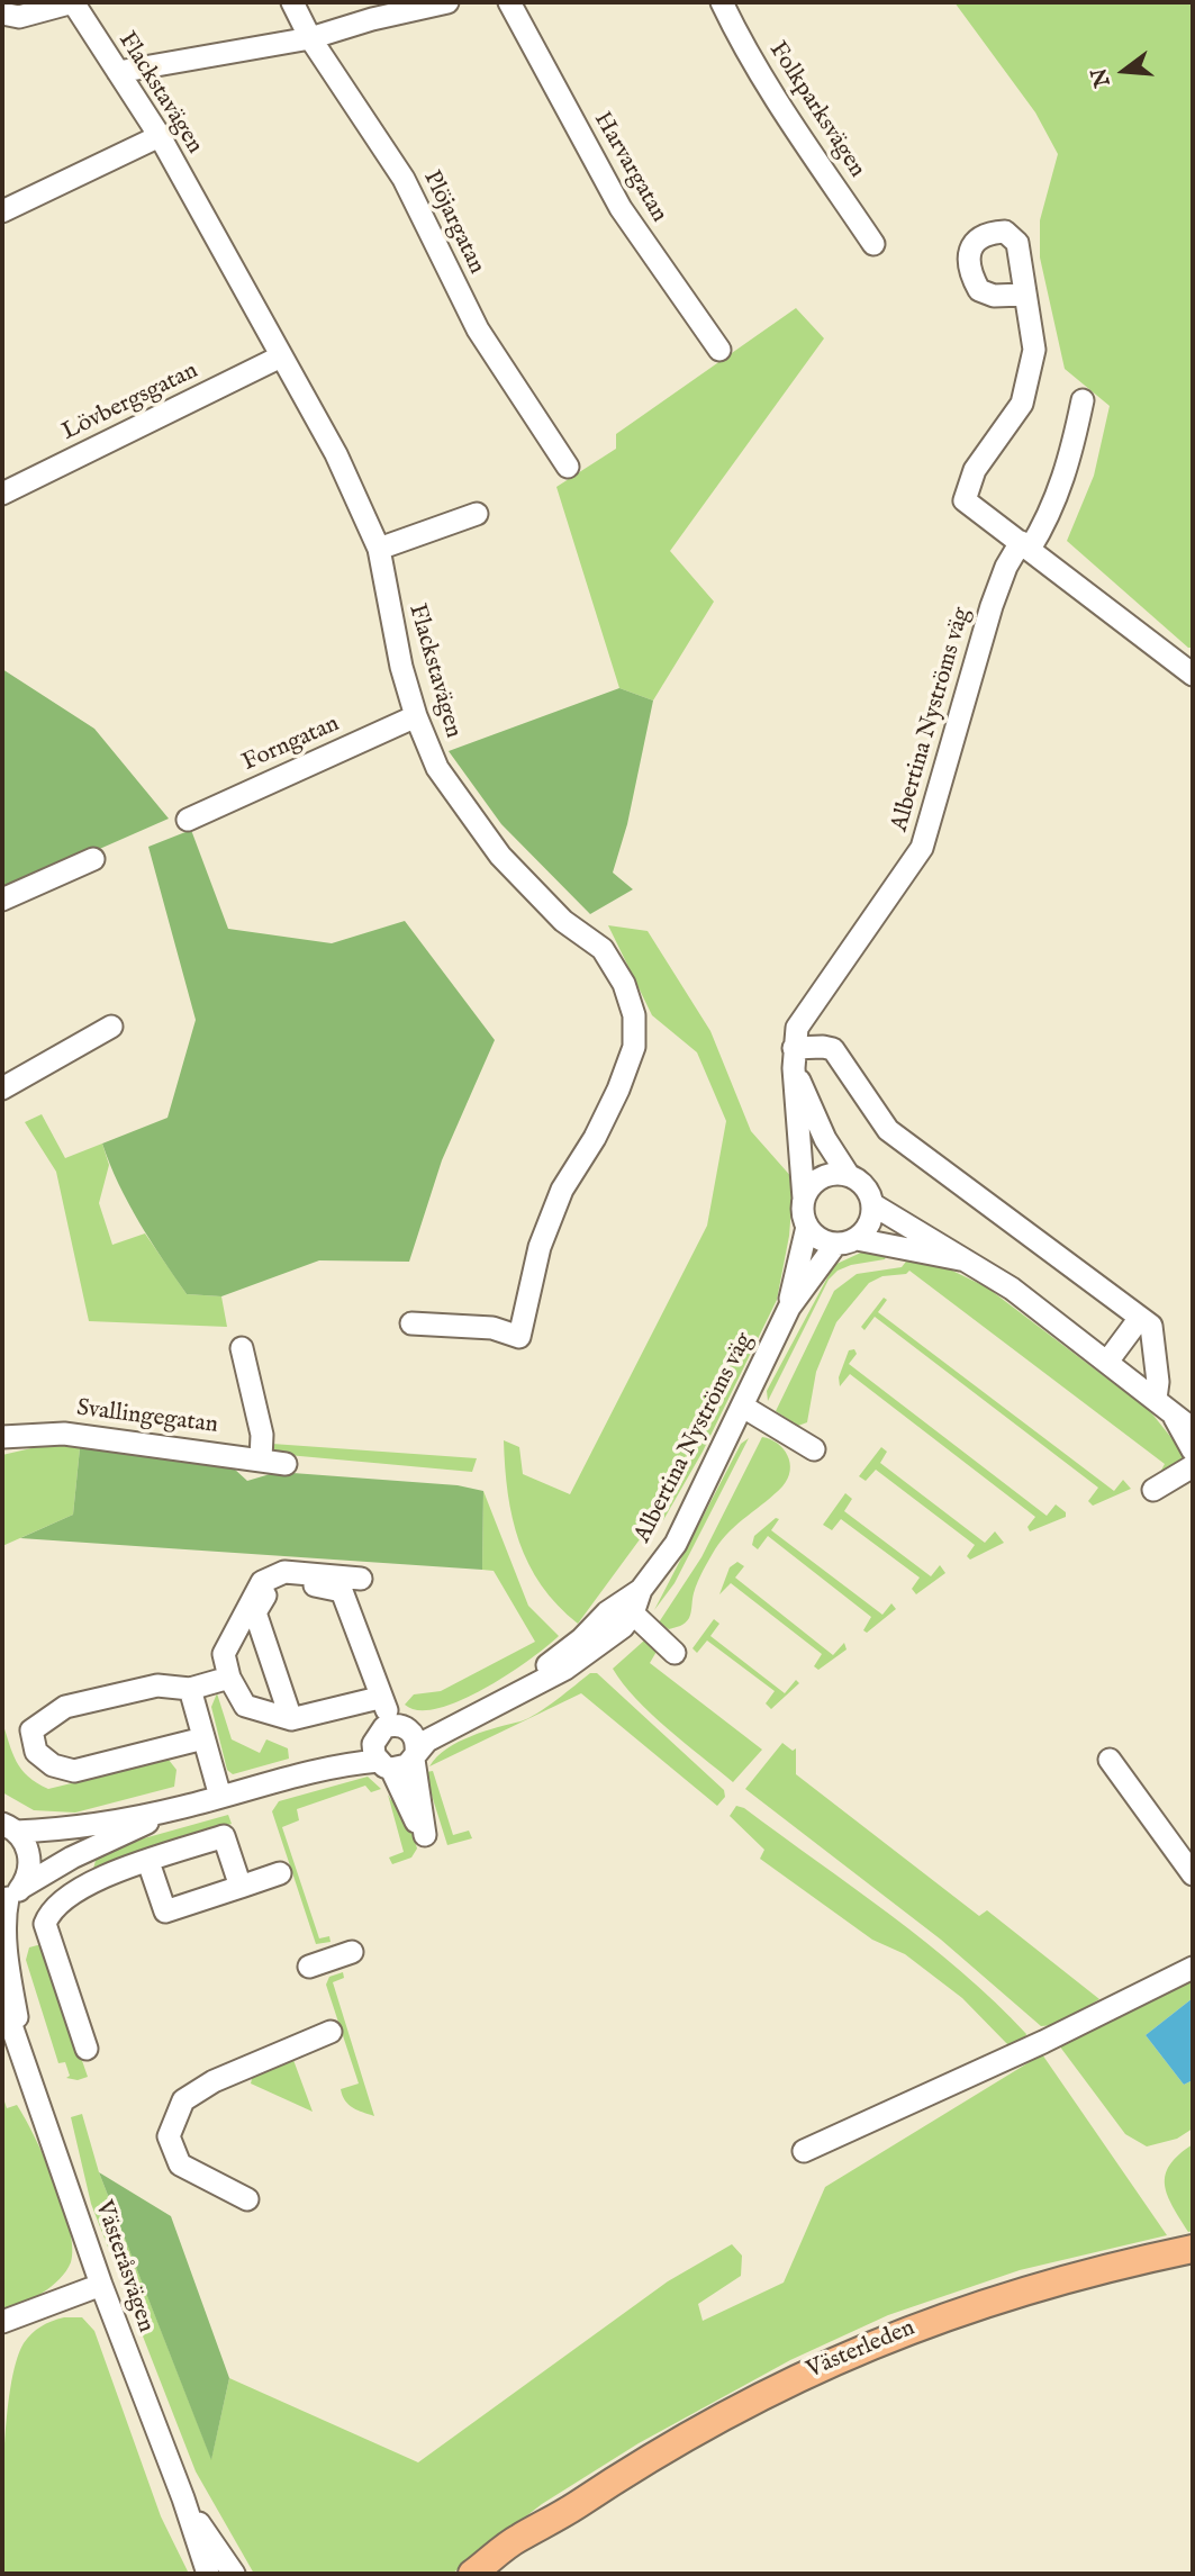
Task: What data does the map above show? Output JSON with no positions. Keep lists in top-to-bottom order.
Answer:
{
  "streets": {
    "main road": ["Västerleden"],
    "street": [
      "Flackstavägen",
      "Folkparksvägen",
      "Harvargatan",
      "Plöjargatan",
      "Lövbergsgatan",
      "Albertina Nyströms väg",
      "Forngatan",
      "Svallingegatan",
      "Västeråsvägen"
    ]
  },
  "crossings": [
    ["Flackstavägen", "Lövbergsgatan"],
    ["Flackstavägen", "Forngatan"]
  ],
  "north": "left"
}
